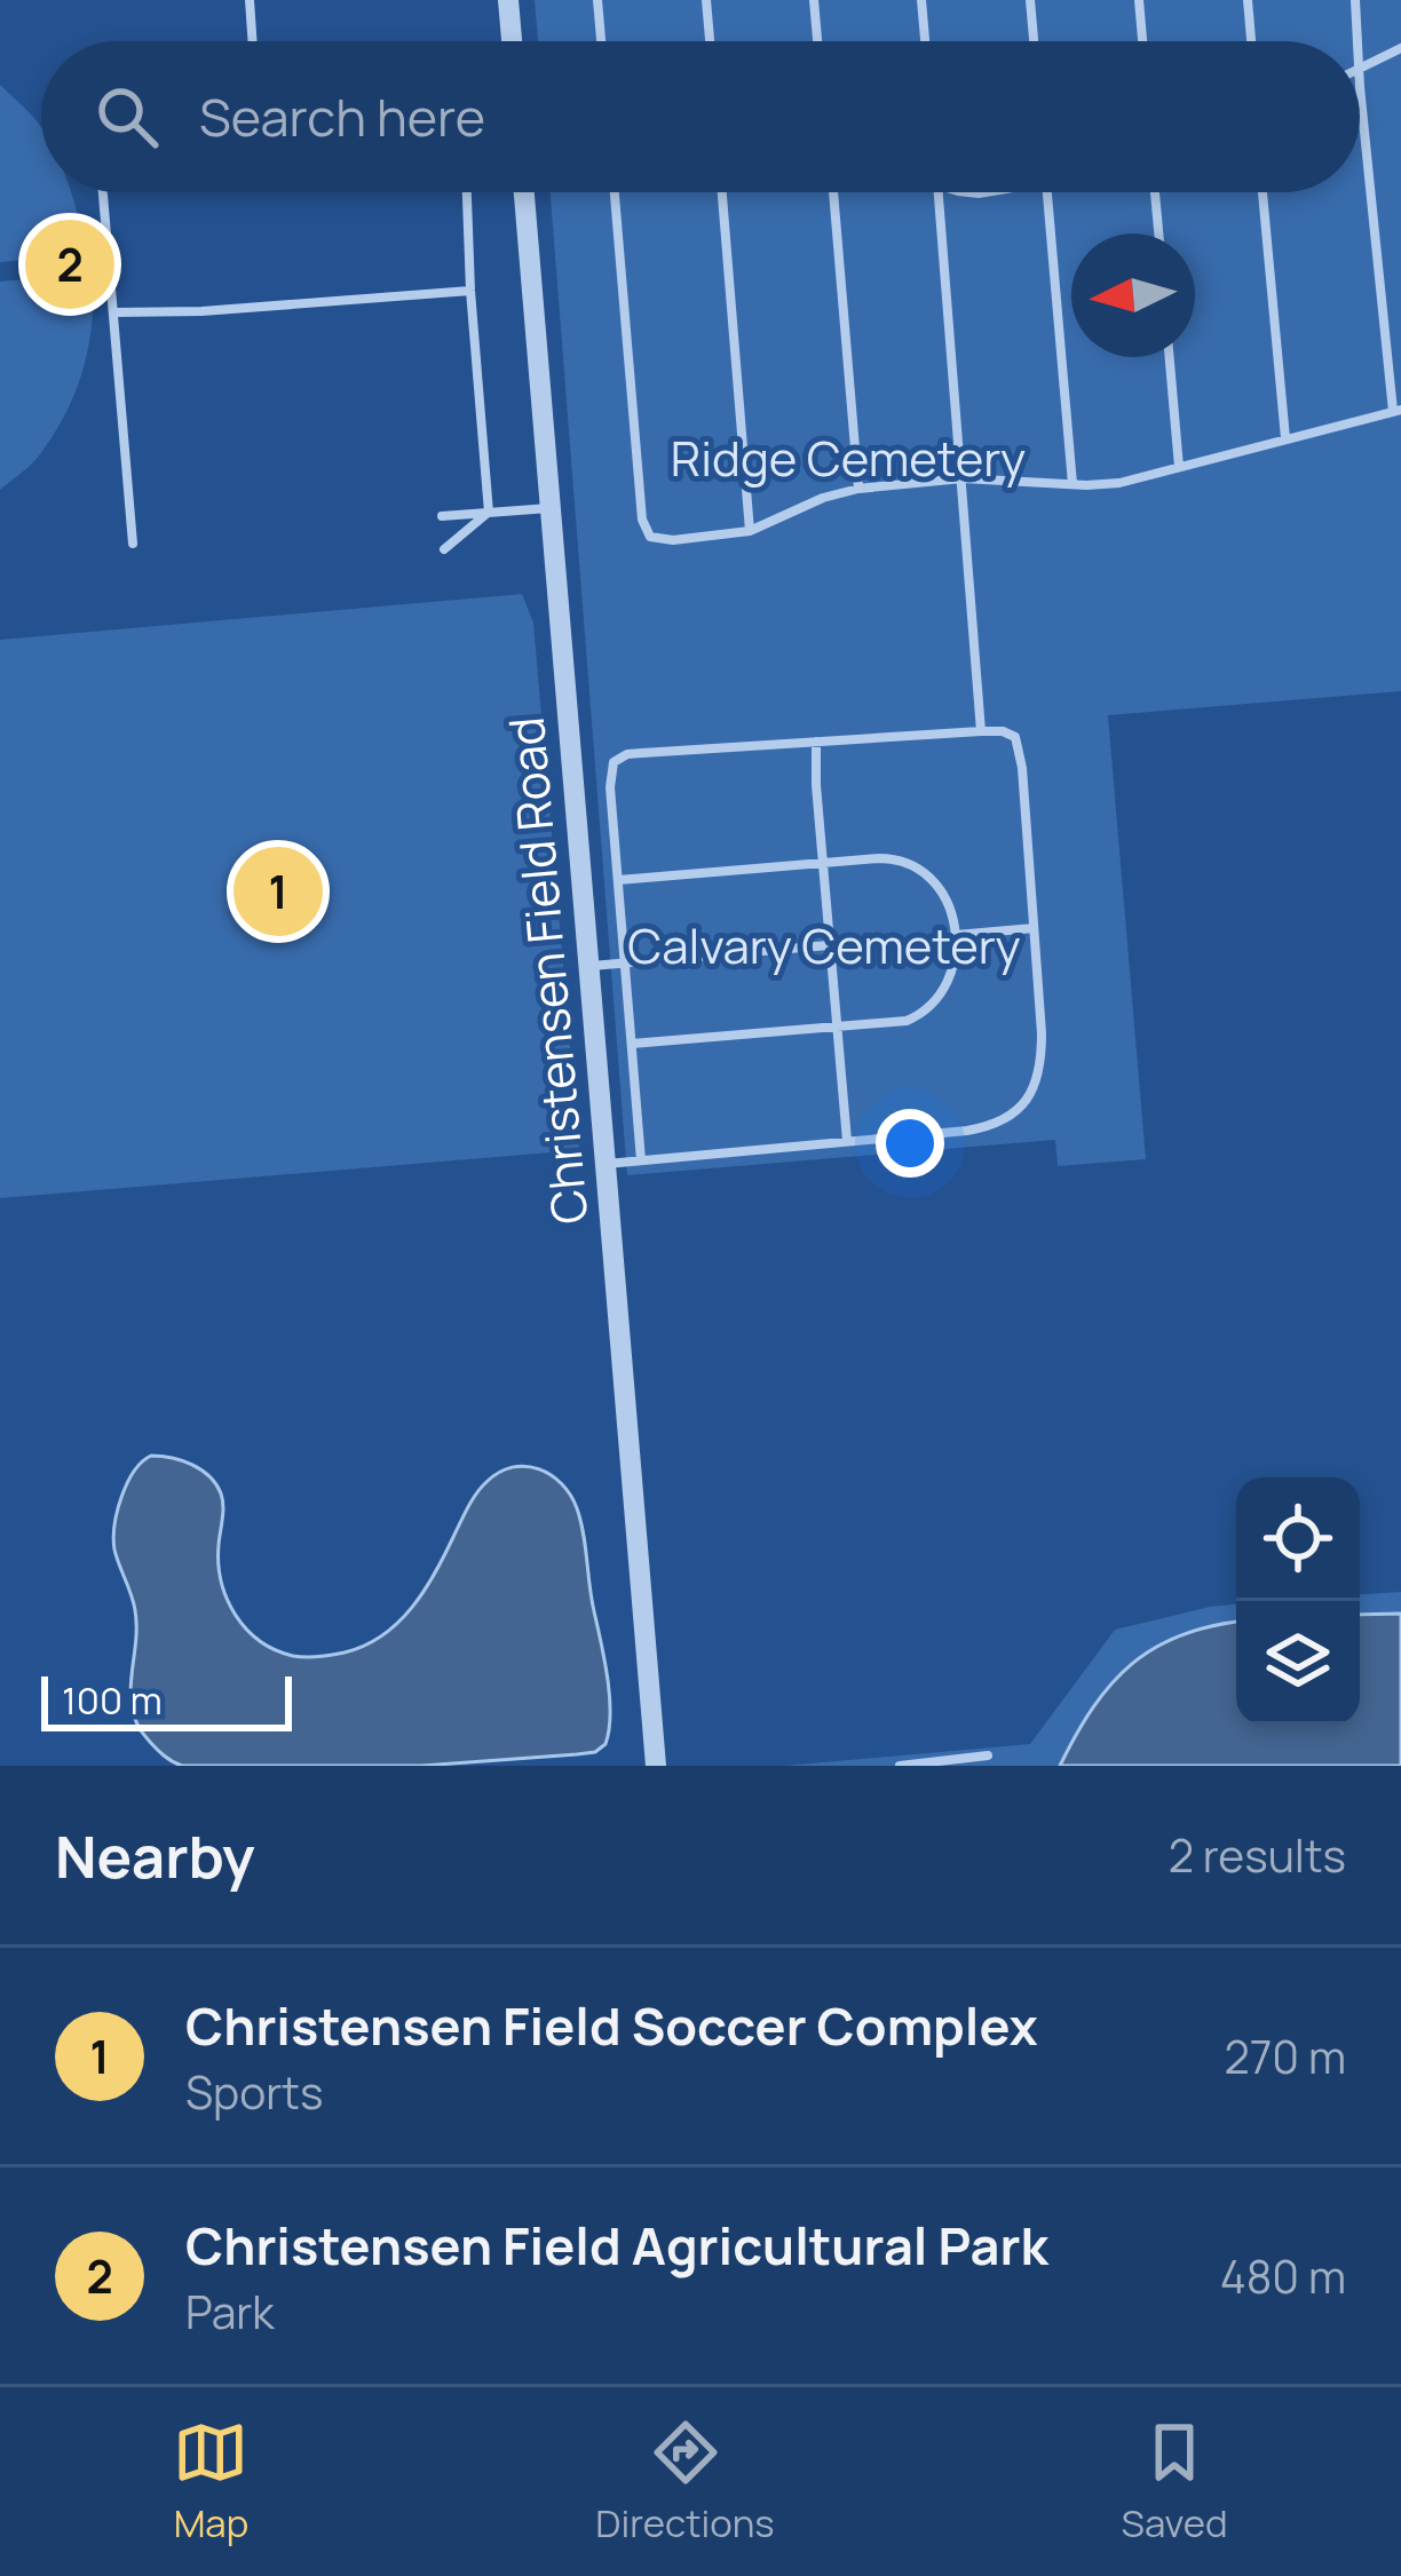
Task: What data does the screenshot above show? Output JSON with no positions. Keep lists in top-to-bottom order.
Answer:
{
  "streets": {
    "street": ["Christensen Field Road"]
  },
  "parks": ["Ridge Cemetery", "Calvary Cemetery"],
  "scale_bar": "100 m",
  "north": "left",
  "page": {
    "search": "Search here",
    "pins": ["2", "1"],
    "scale": "100 m",
    "heading": ["Nearby", "2 results"],
    "list": [
      {
        "mark": "1",
        "name": "Christensen Field Soccer Complex",
        "note": "Sports",
        "value": "270 m"
      },
      {
        "mark": "2",
        "name": "Christensen Field Agricultural Park",
        "note": "Park",
        "value": "480 m"
      }
    ],
    "nav": ["Map", "Directions", "Saved"]
  }
}
